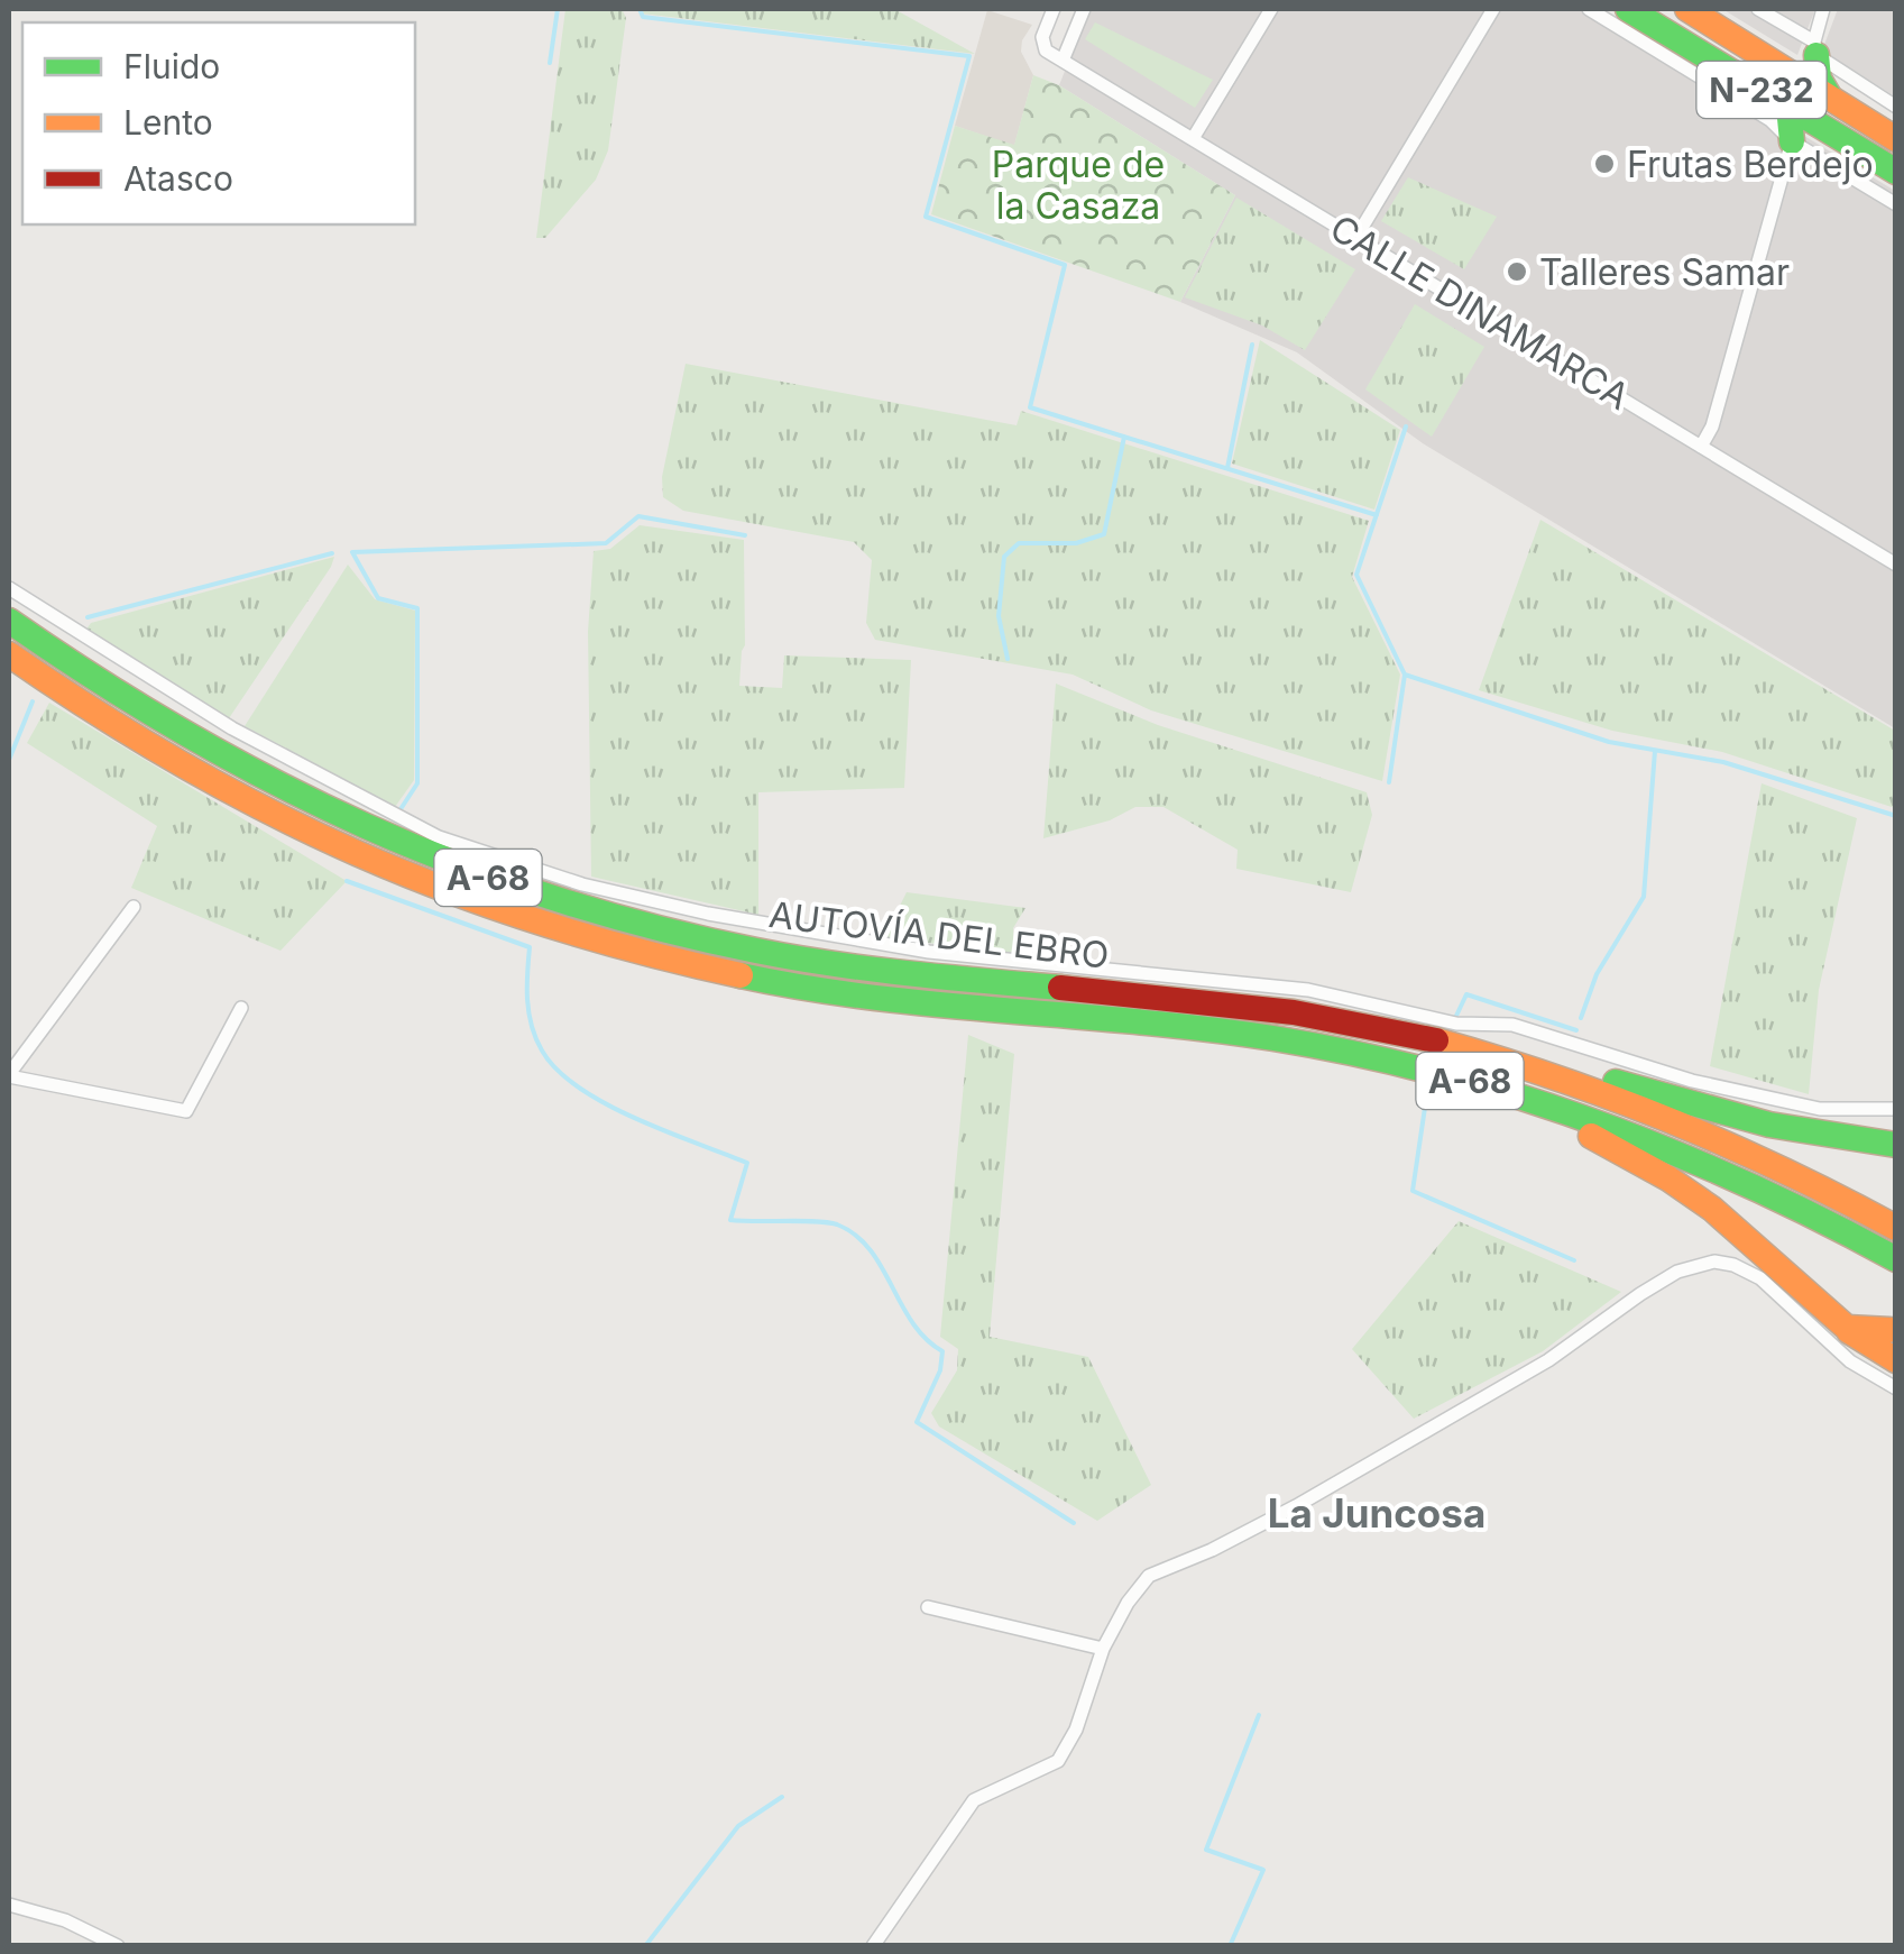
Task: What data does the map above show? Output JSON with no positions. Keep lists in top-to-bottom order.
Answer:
{
  "streets": {
    "highway": ["N-232", "A-68", "AUTOVÍA DEL EBRO"],
    "street": ["CALLE DINAMARCA"]
  },
  "districts": ["La Juncosa"],
  "parks": ["Parque de la Casaza"],
  "places": ["Frutas Berdejo", "Talleres Samar"],
  "legend": ["Fluido", "Lento", "Atasco"]
}
